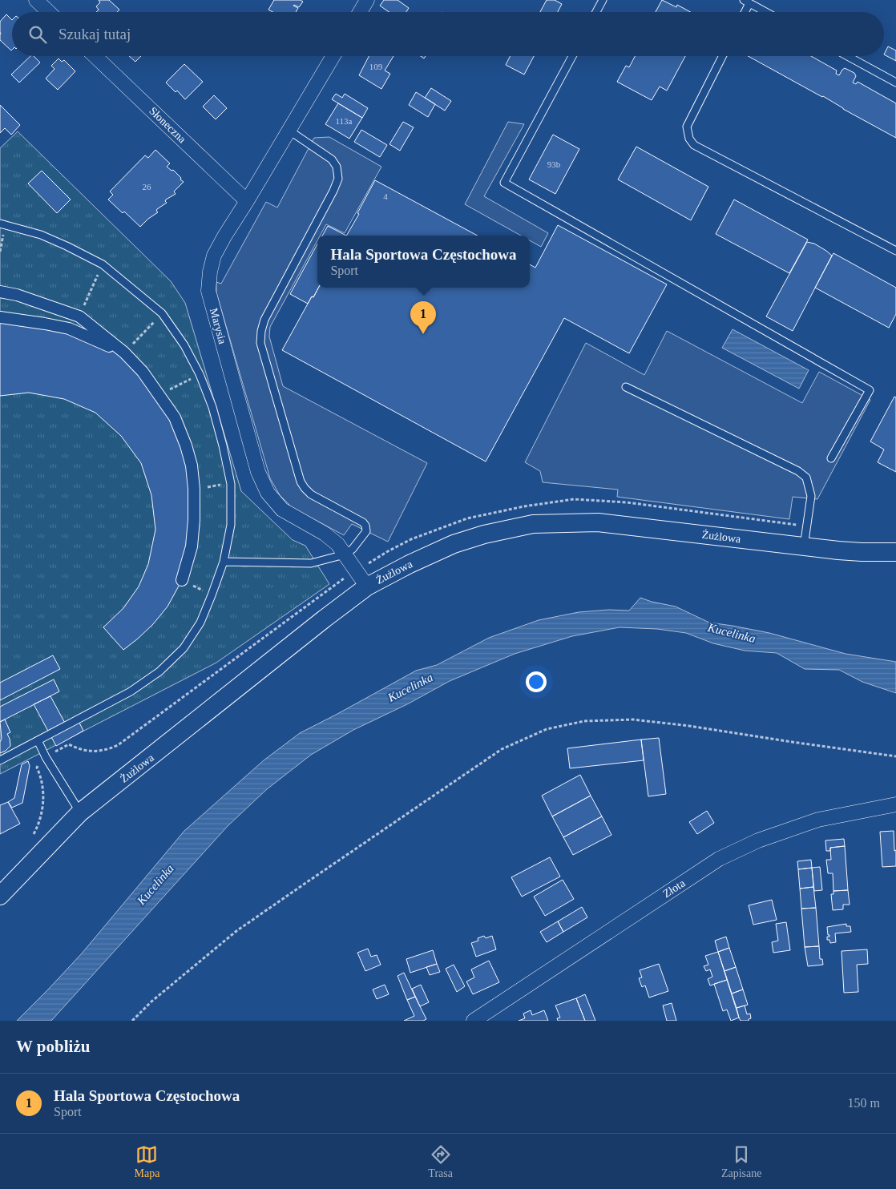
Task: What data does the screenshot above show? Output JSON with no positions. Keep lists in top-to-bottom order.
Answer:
{
  "streets": {
    "street": [
      "Słoneczna",
      "Marysia",
      "Żużlowa",
      "Złota"
    ]
  },
  "crossings": [
    ["Słoneczna", "Marysia"],
    ["Marysia", "Żużlowa"]
  ],
  "water": ["Kucelinka"],
  "house_numbers": [
    "109",
    "113a",
    "93b",
    "26",
    "4"
  ],
  "page": {
    "search": "Szukaj tutaj",
    "popup": ["Hala Sportowa Częstochowa", "Sport"],
    "pins": "1",
    "heading": "W pobliżu",
    "list": [
      {
        "mark": "1",
        "name": "Hala Sportowa Częstochowa",
        "note": "Sport",
        "value": "150 m"
      }
    ],
    "nav": ["Mapa", "Trasa", "Zapisane"]
  }
}
